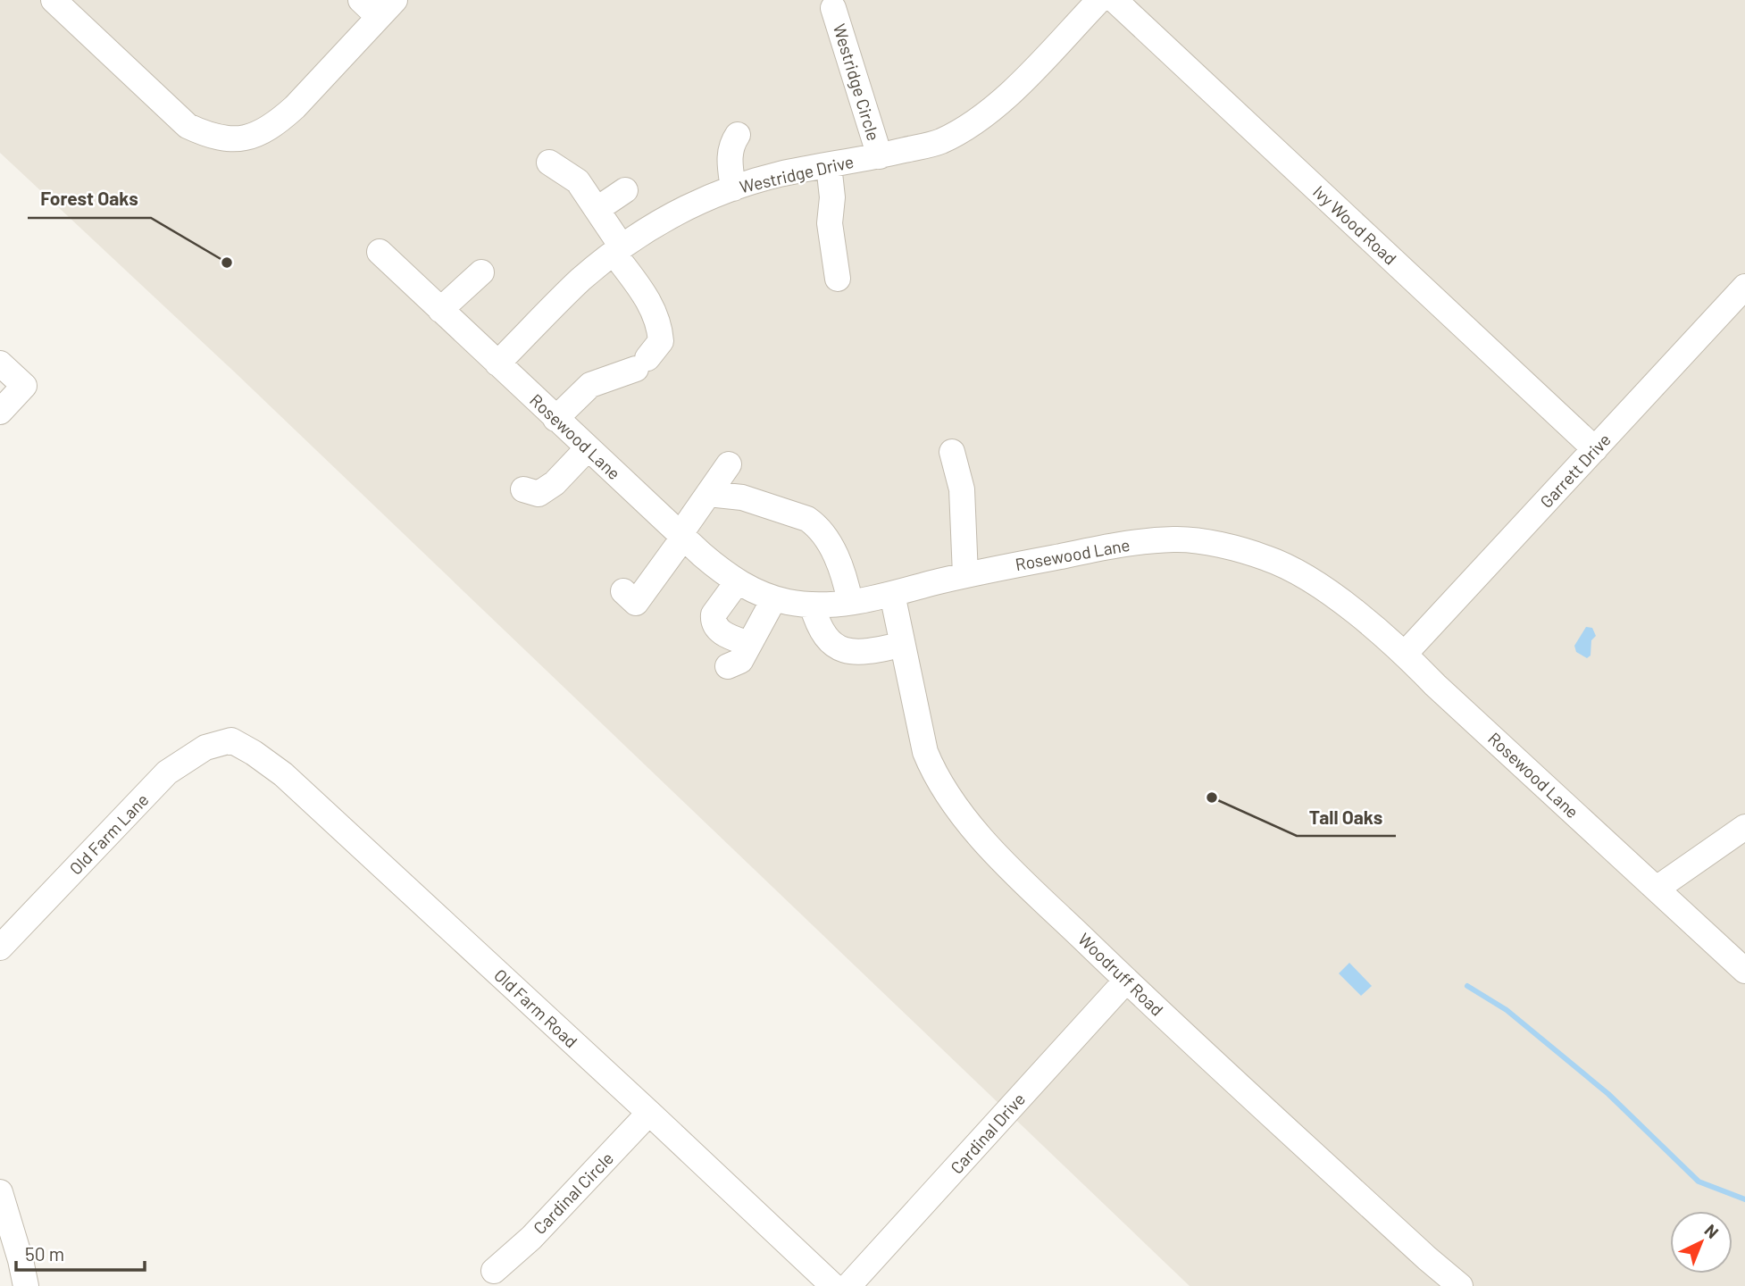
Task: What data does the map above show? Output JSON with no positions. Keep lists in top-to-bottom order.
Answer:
{
  "streets": {
    "street": [
      "Westridge Circle",
      "Westridge Drive",
      "Ivy Wood Road",
      "Rosewood Lane",
      "Garrett Drive",
      "Old Farm Lane",
      "Woodruff Road",
      "Old Farm Road",
      "Cardinal Drive",
      "Cardinal Circle"
    ]
  },
  "crossings": [
    ["Westridge Circle", "Westridge Drive"],
    ["Westridge Drive", "Rosewood Lane"],
    ["Ivy Wood Road", "Garrett Drive"],
    ["Rosewood Lane", "Garrett Drive"],
    ["Rosewood Lane", "Woodruff Road"],
    ["Old Farm Lane", "Old Farm Road"],
    ["Woodruff Road", "Cardinal Drive"],
    ["Old Farm Road", "Cardinal Circle"]
  ],
  "places": ["Forest Oaks", "Tall Oaks"],
  "scale_bar": "50 m",
  "north": "top right"
}
